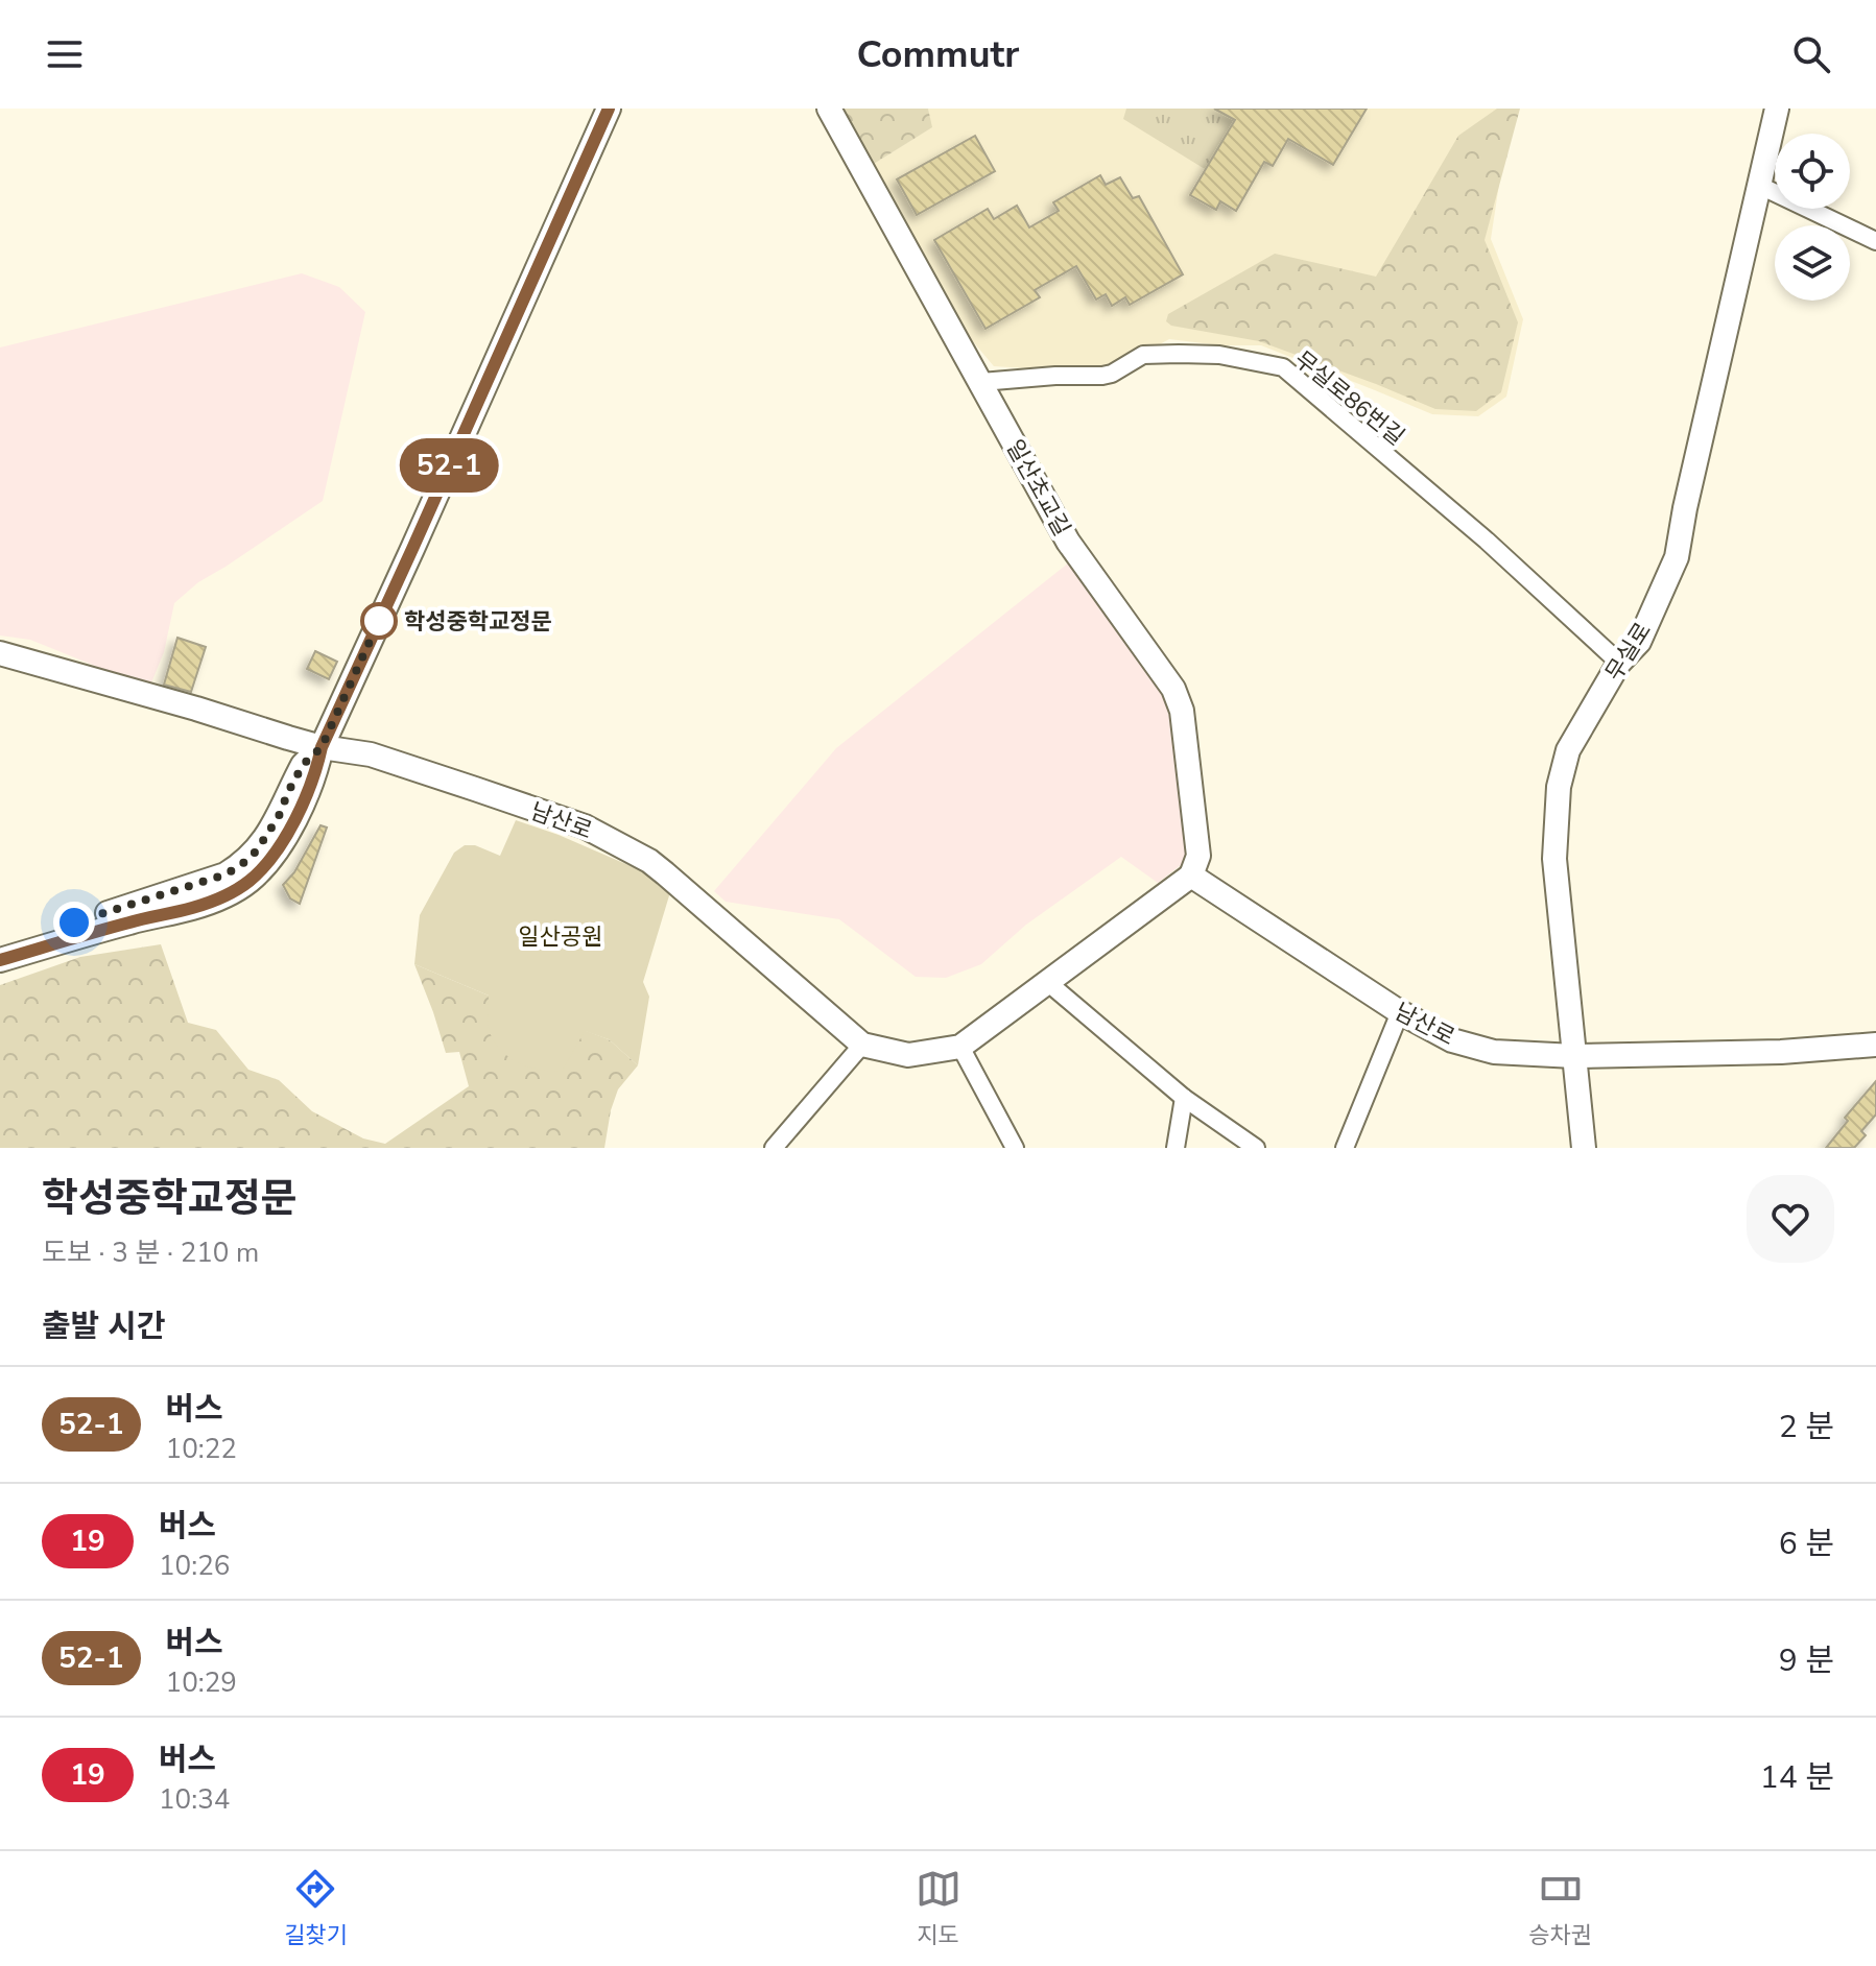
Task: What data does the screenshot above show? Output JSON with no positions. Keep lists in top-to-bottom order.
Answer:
{
  "streets": {
    "street": [
      "무실로86번길",
      "일산초교길",
      "무실로",
      "남산로"
    ]
  },
  "crossings": [
    ["무실로86번길", "일산초교길"],
    ["무실로86번길", "무실로"],
    ["일산초교길", "남산로"],
    ["무실로", "남산로"]
  ],
  "parks": ["일산공원"],
  "places": ["학성중학교정문"],
  "lines": ["bus line 52-1"],
  "page": {
    "header": "Commutr",
    "on_map": "52-1",
    "heading": [
      ["학성중학교정문", "도보 · 3 분 · 210 m"],
      "출발 시간"
    ],
    "list": [
      {
        "mark": "52-1",
        "name": "버스",
        "note": "10:22",
        "value": "2 분"
      },
      {
        "mark": "19",
        "name": "버스",
        "note": "10:26",
        "value": "6 분"
      },
      {
        "mark": "52-1",
        "name": "버스",
        "note": "10:29",
        "value": "9 분"
      },
      {
        "mark": "19",
        "name": "버스",
        "note": "10:34",
        "value": "14 분"
      }
    ],
    "tabs": ["길찾기", "지도", "승차권"]
  }
}
